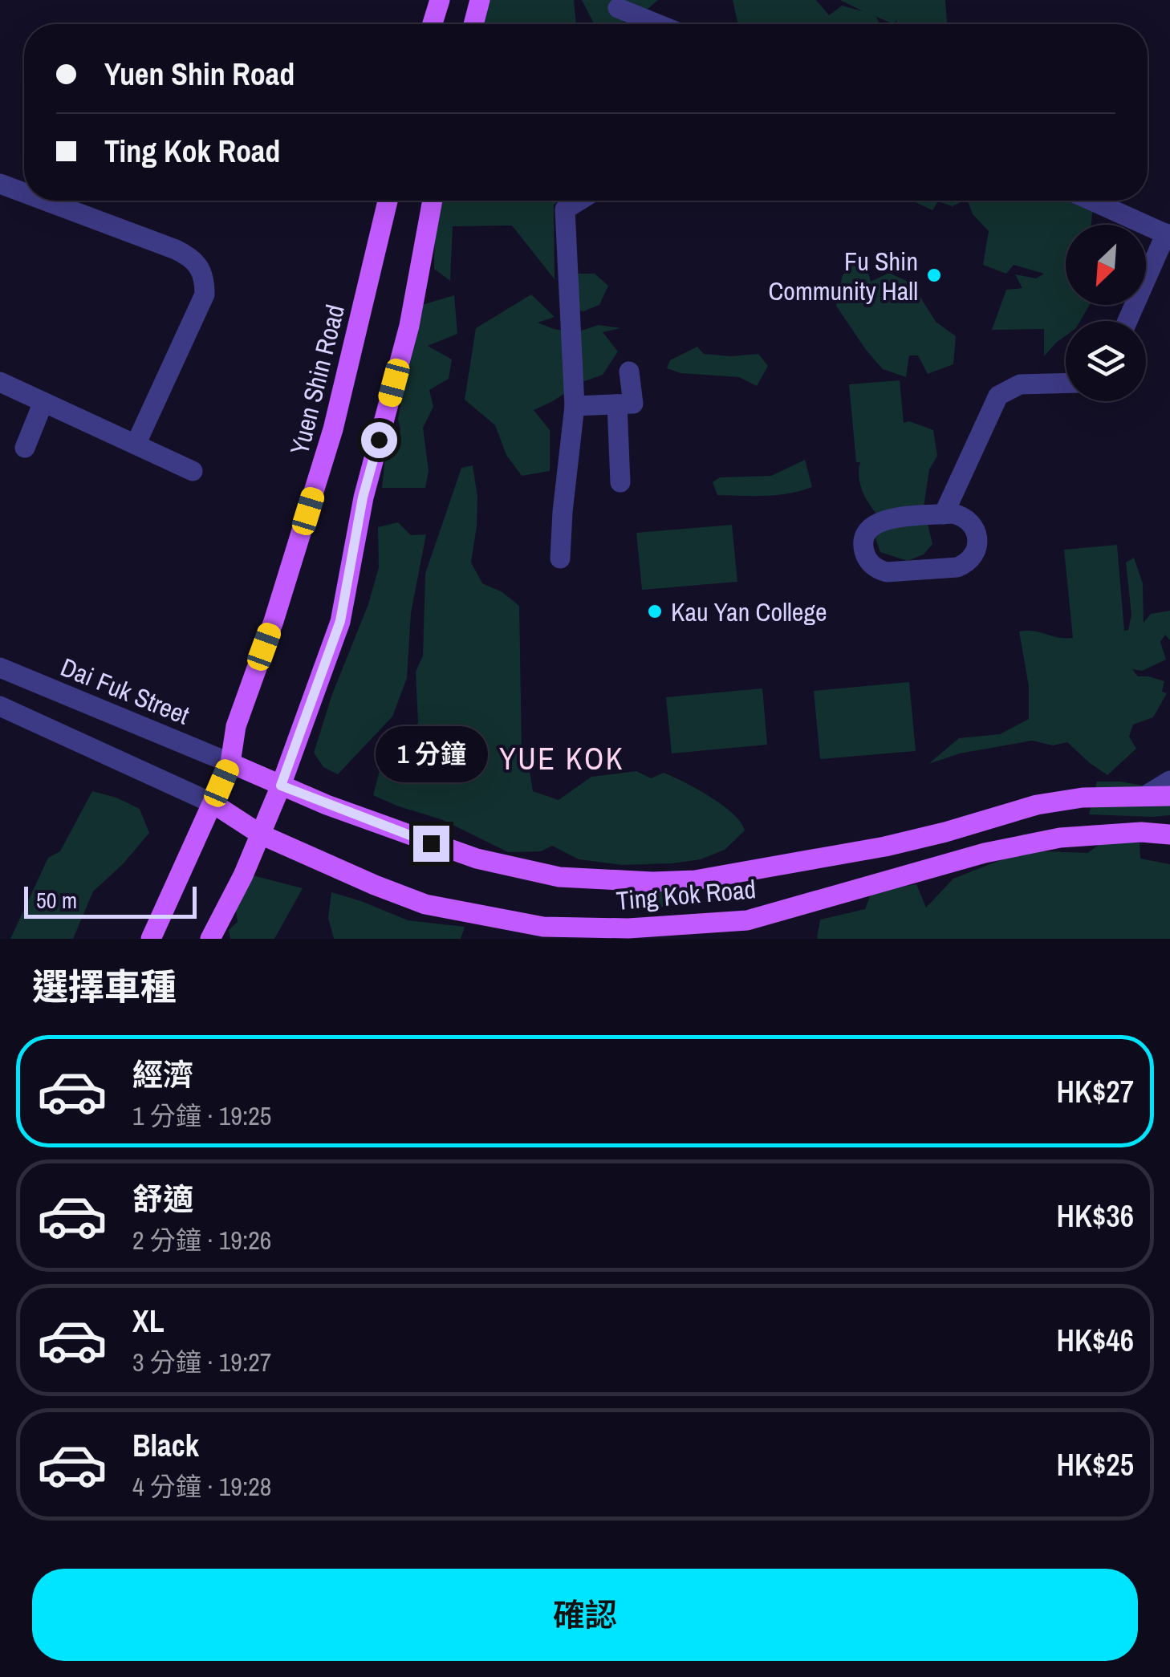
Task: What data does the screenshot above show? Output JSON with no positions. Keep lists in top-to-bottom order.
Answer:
{
  "streets": {
    "main road": ["Yuen Shin Road", "Ting Kok Road"],
    "street": ["Dai Fuk Street"]
  },
  "crossings": [
    ["Yuen Shin Road", "Dai Fuk Street"],
    ["Yuen Shin Road", "Ting Kok Road"],
    ["Dai Fuk Street", "Ting Kok Road"]
  ],
  "districts": ["YUE KOK"],
  "places": ["Fu Shin Community Hall", "Kau Yan College"],
  "scale_bar": "50 m",
  "north": "bottom left",
  "page": {
    "banner": ["Yuen Shin Road", "Ting Kok Road"],
    "bubble": "1 分鐘",
    "scale": "50 m",
    "heading": "選擇車種",
    "list": [
      {
        "name": "經濟",
        "note": "1 分鐘 · 19:25",
        "value": "HK$27"
      },
      {
        "name": "舒適",
        "note": "2 分鐘 · 19:26",
        "value": "HK$36"
      },
      {
        "name": "XL",
        "note": "3 分鐘 · 19:27",
        "value": "HK$46"
      },
      {
        "name": "Black",
        "note": "4 分鐘 · 19:28",
        "value": "HK$25"
      }
    ],
    "buttons": "確認"
  }
}
